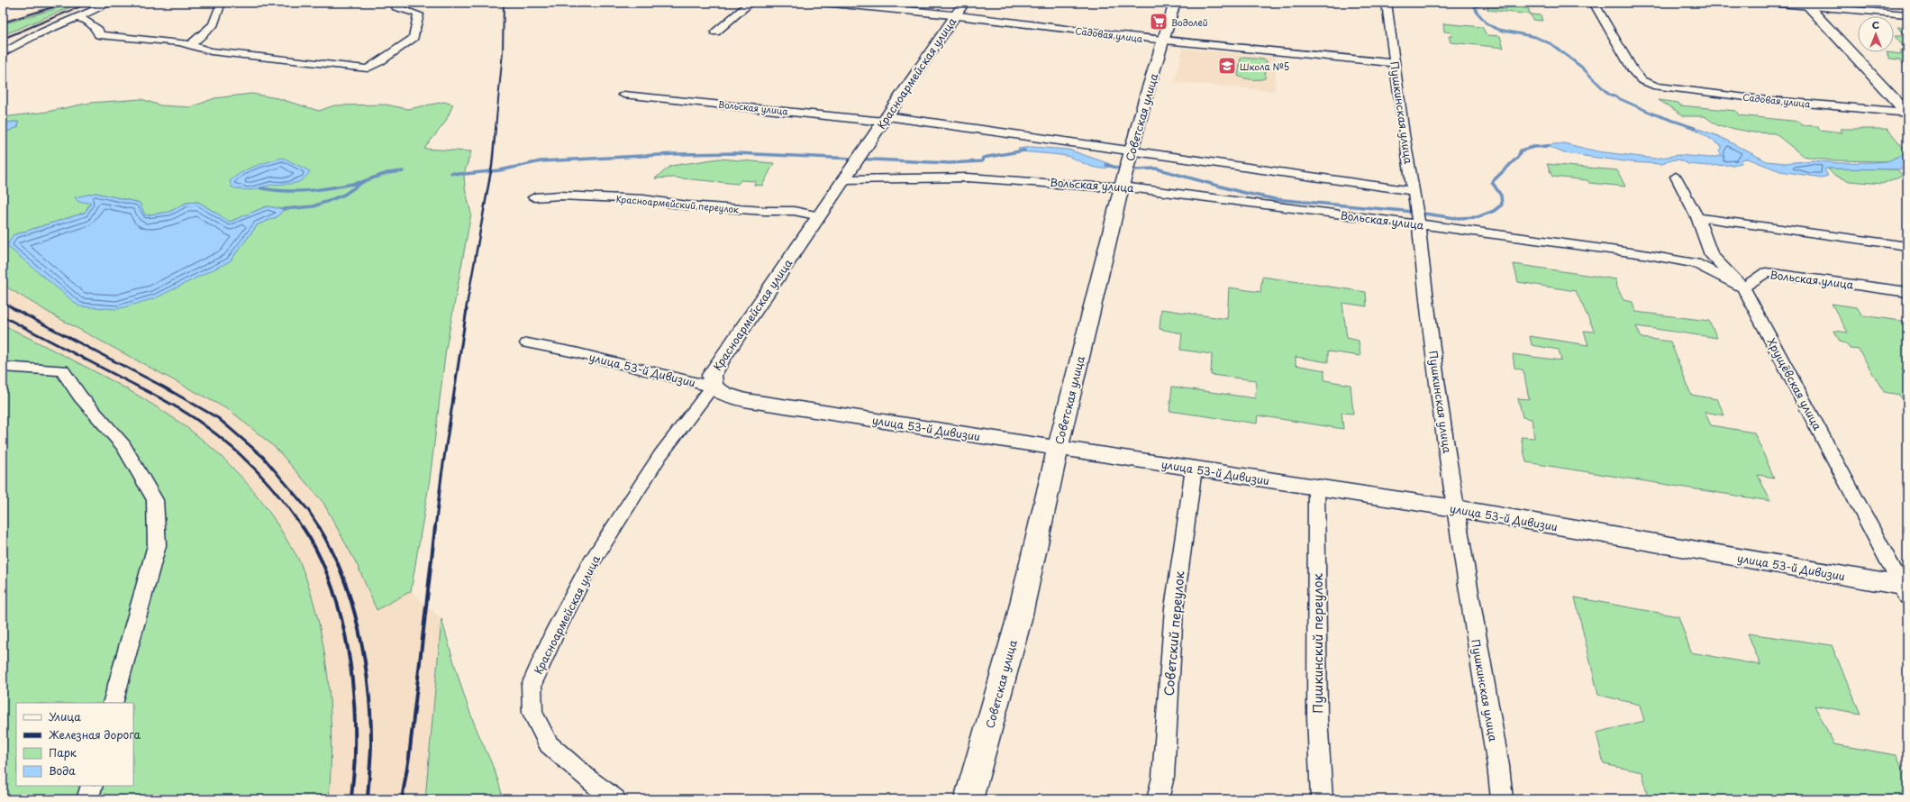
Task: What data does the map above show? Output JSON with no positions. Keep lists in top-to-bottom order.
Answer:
{
  "streets": {
    "street": [
      "Садовая улица",
      "Красноармейская улица",
      "Вольская улица",
      "Пушкинская улица",
      "Советская улица",
      "Красноармейский переулок",
      "улица 53-й Дивизии",
      "Хрущёвская улица",
      "Советский переулок",
      "Пушкинский переулок"
    ]
  },
  "crossings": [
    ["Садовая улица", "Красноармейская улица"],
    ["Садовая улица", "Пушкинская улица"],
    ["Садовая улица", "Советская улица"],
    ["Красноармейская улица", "Вольская улица"],
    ["Красноармейская улица", "Красноармейский переулок"],
    ["Красноармейская улица", "улица 53-й Дивизии"],
    ["Вольская улица", "Пушкинская улица"],
    ["Вольская улица", "Советская улица"],
    ["Вольская улица", "Хрущёвская улица"],
    ["Пушкинская улица", "улица 53-й Дивизии"],
    ["Советская улица", "улица 53-й Дивизии"],
    ["улица 53-й Дивизии", "Хрущёвская улица"],
    ["улица 53-й Дивизии", "Советский переулок"],
    ["улица 53-й Дивизии", "Пушкинский переулок"]
  ],
  "places": {
    "supermarket": ["Водолей"],
    "school or university": ["Школа №5"]
  },
  "legend": [
    "Улица",
    "Железная дорога",
    "Парк",
    "Вода"
  ],
  "north": "top"
}
